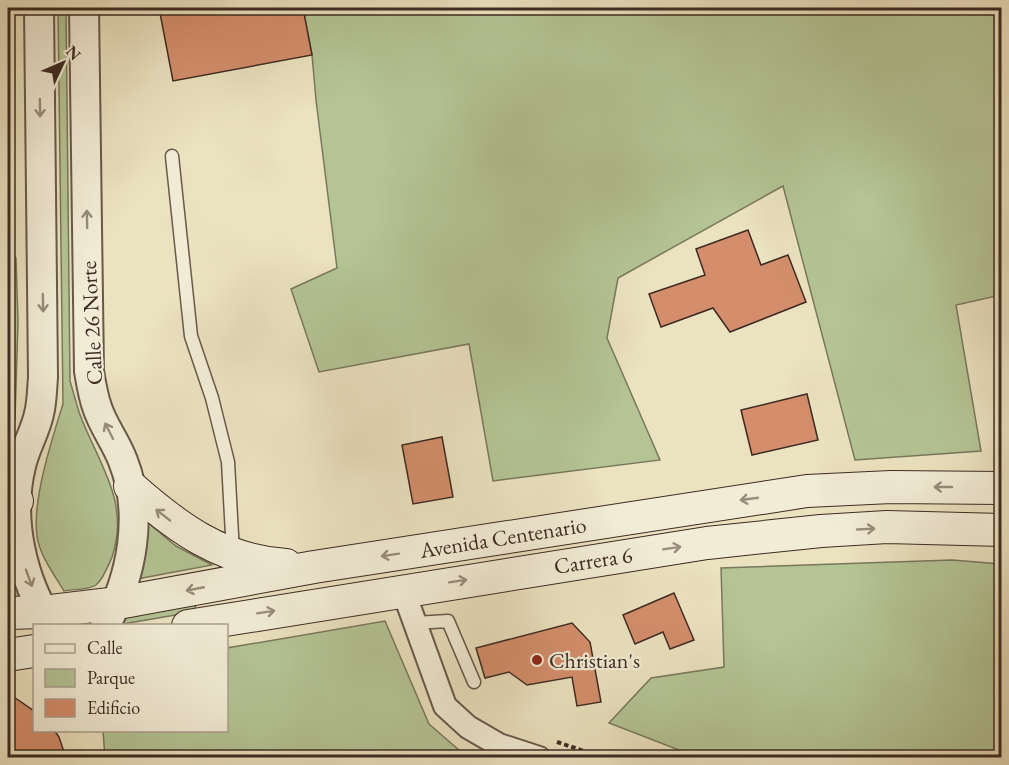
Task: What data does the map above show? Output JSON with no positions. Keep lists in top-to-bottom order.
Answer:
{
  "streets": {
    "main road": ["Avenida Centenario", "Carrera 6"],
    "street": ["Calle 26 Norte"]
  },
  "crossings": [
    ["Calle 26 Norte", "Avenida Centenario"]
  ],
  "one_way": ["Avenida Centenario", "Carrera 6"],
  "places": ["Christian's"],
  "legend": ["Calle", "Parque", "Edificio"],
  "north": "top right"
}
